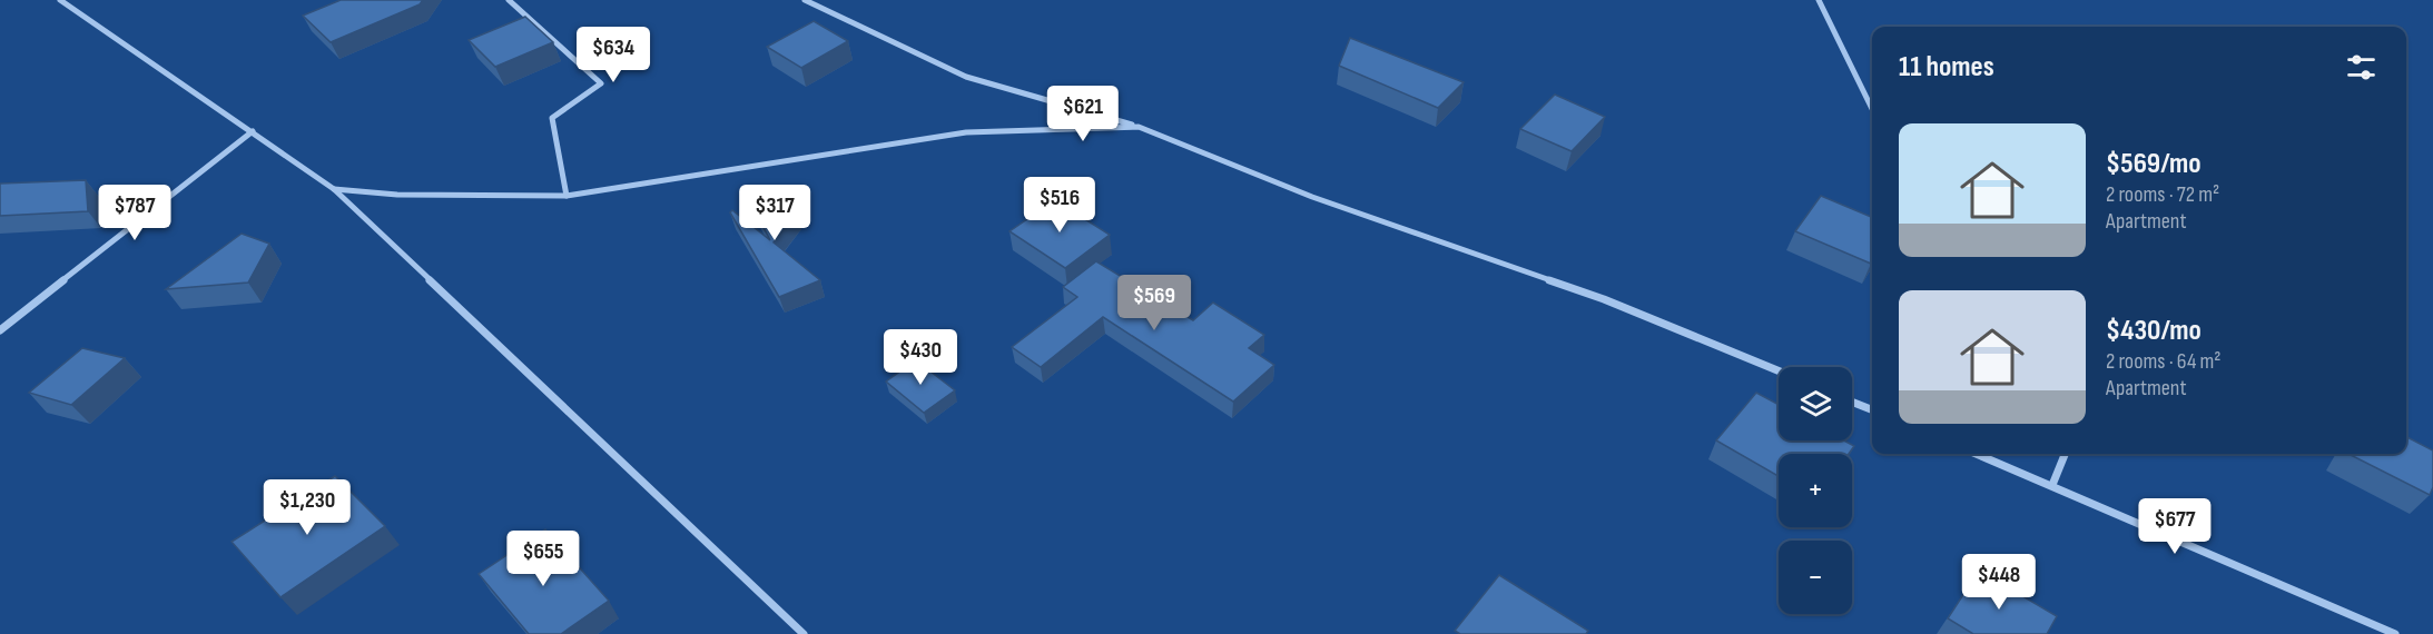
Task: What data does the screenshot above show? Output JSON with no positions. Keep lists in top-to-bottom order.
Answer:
{
  "page": {
    "price": [
      "$634",
      "$621",
      "$516",
      "$787",
      "$317",
      "$569",
      "$430",
      "$1,230",
      "$677",
      "$655",
      "$448"
    ],
    "heading": "11 homes",
    "list": [
      {
        "name": "$569/mo",
        "note": "2 rooms · 72 m² · Apartment"
      },
      {
        "name": "$430/mo",
        "note": "2 rooms · 64 m² · Apartment"
      }
    ],
    "map_buttons": ["+", "−"]
  }
}
